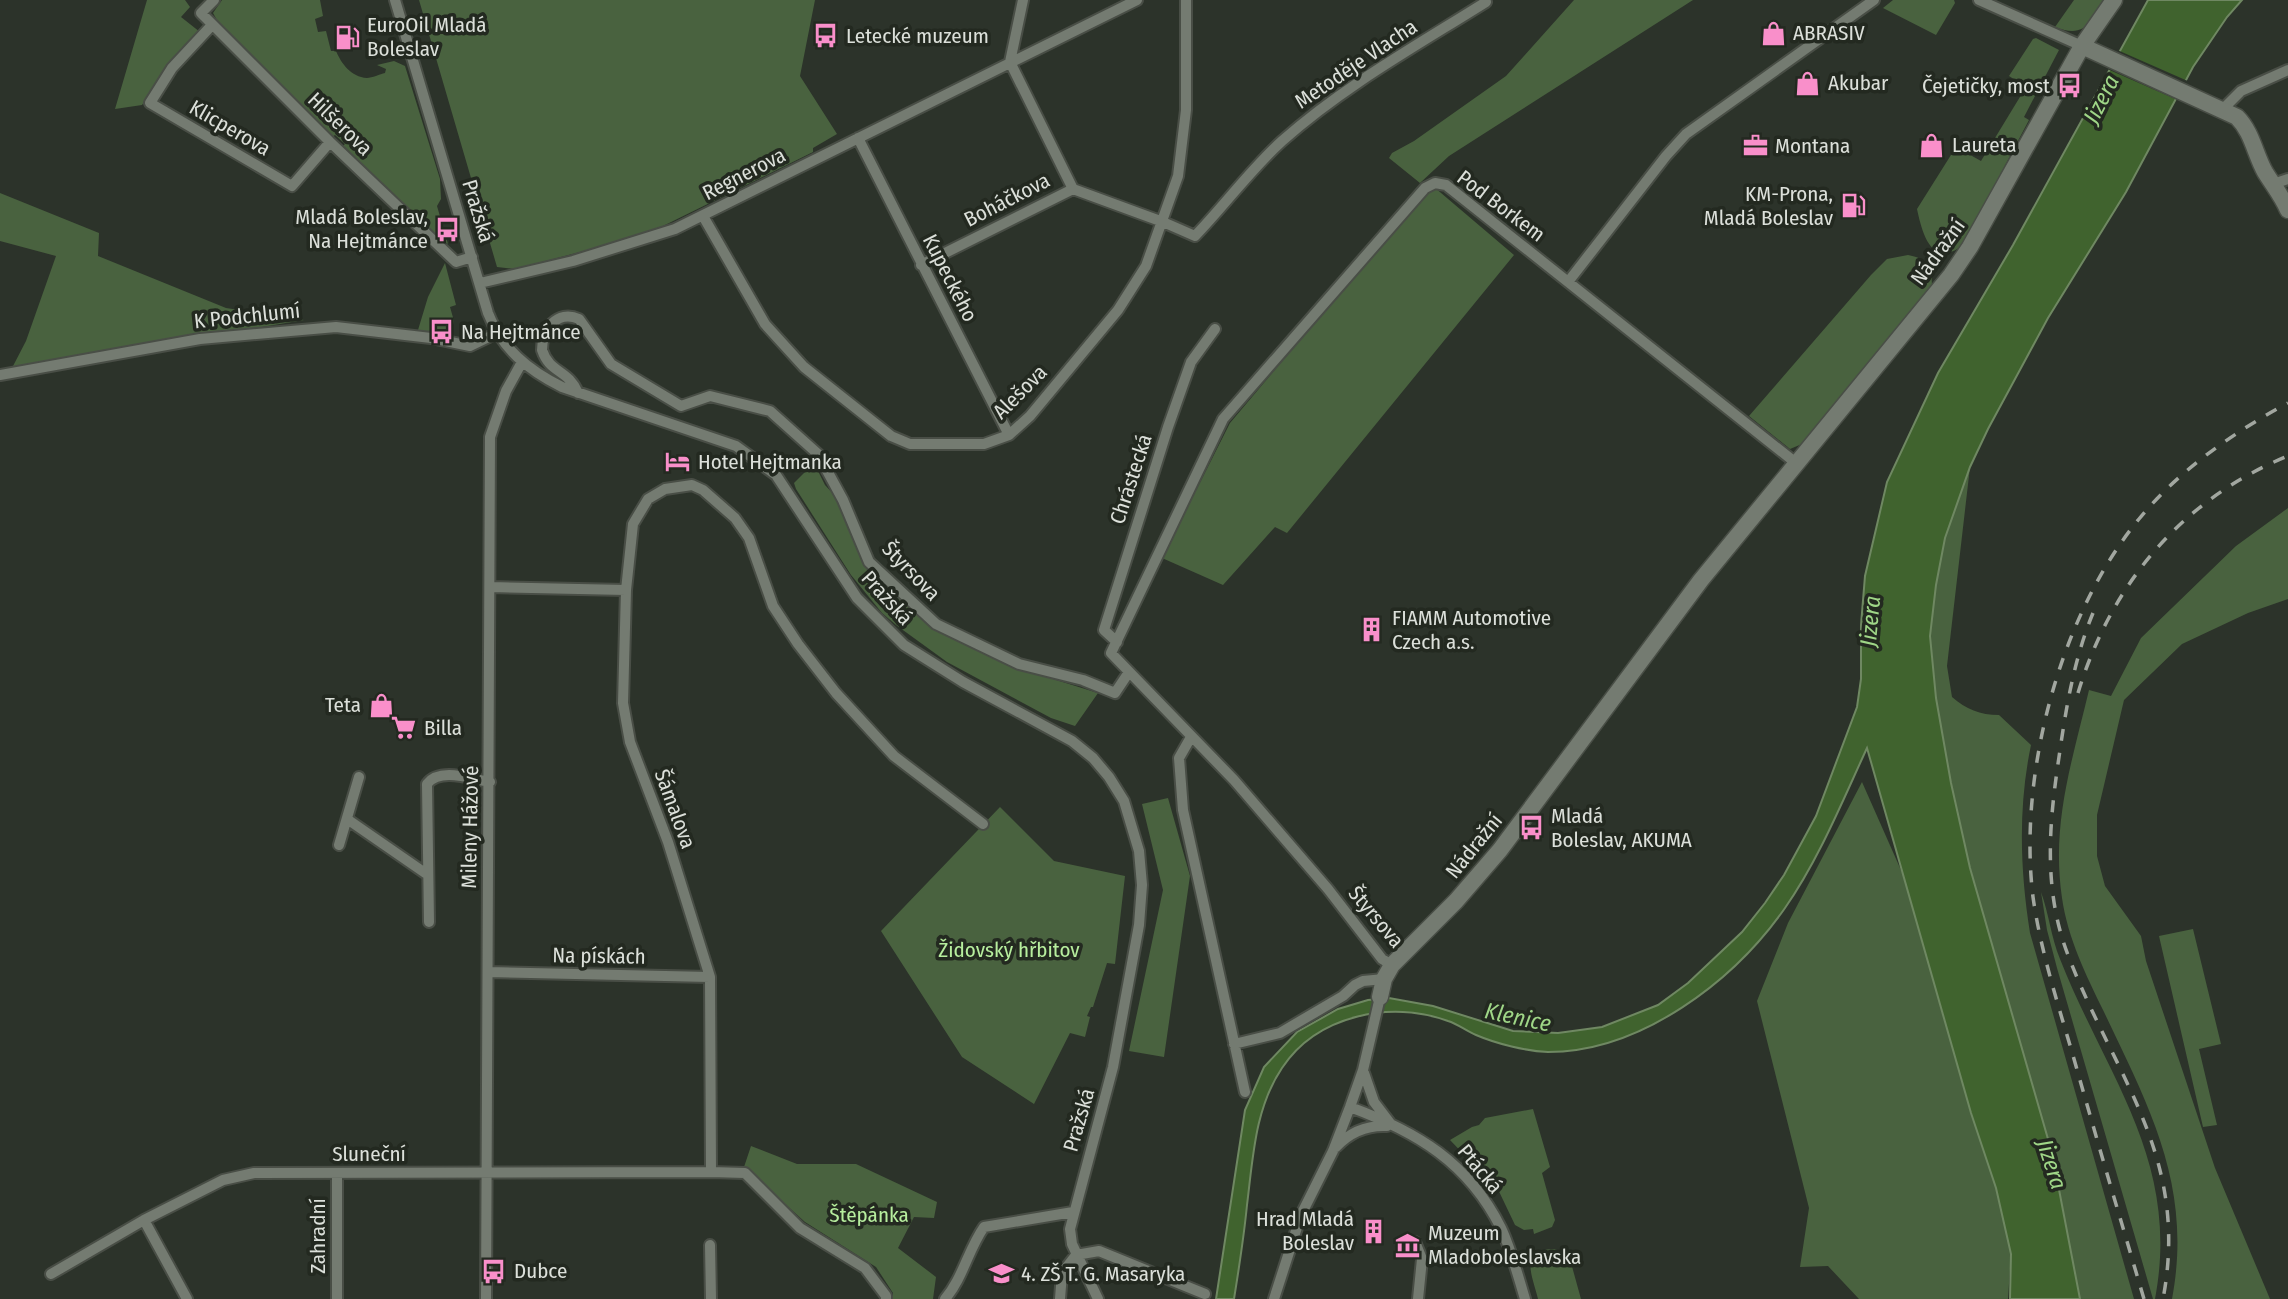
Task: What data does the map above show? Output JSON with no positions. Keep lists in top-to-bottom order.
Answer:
{
  "streets": {
    "street": [
      "Metoděje Vlacha",
      "Hilšerova",
      "Klicperova",
      "Regnerova",
      "Boháčkova",
      "Pod Borkem",
      "Pražská",
      "Nádražní",
      "Kupeckého",
      "K Podchlumí",
      "Alešova",
      "Chrástecká",
      "Štyrsova",
      "Šámalova",
      "Mileny Hážové",
      "Na pískách",
      "Sluneční",
      "Ptácká",
      "Zahradní"
    ]
  },
  "crossings": [
    ["Metoděje Vlacha", "Boháčkova"],
    ["Metoděje Vlacha", "Alešova"],
    ["Hilšerova", "Klicperova"],
    ["Hilšerova", "Pražská"],
    ["Regnerova", "Boháčkova"],
    ["Regnerova", "Pražská"],
    ["Regnerova", "Kupeckého"],
    ["Regnerova", "Alešova"],
    ["Boháčkova", "Kupeckého"],
    ["Boháčkova", "Alešova"],
    ["Pod Borkem", "Chrástecká"],
    ["Pod Borkem", "Štyrsova"],
    ["Pražská", "K Podchlumí"],
    ["Pražská", "Štyrsova"],
    ["Pražská", "Mileny Hážové"],
    ["Nádražní", "Štyrsova"],
    ["Kupeckého", "Alešova"],
    ["Šámalova", "Na pískách"],
    ["Šámalova", "Sluneční"],
    ["Mileny Hážové", "Na pískách"],
    ["Mileny Hážové", "Sluneční"],
    ["Sluneční", "Zahradní"]
  ],
  "water": ["Jizera", "Klenice"],
  "parks": ["Židovský hřbitov", "Štěpánka"],
  "places": {
    "shop": [
      "ABRASIV",
      "Akubar",
      "Laureta",
      "Teta"
    ],
    "bus stop": [
      "Letecké muzeum",
      "Čejetičky, most",
      "Mladá Boleslav, Na Hejtmánce",
      "Na Hejtmánce",
      "Mladá Boleslav, AKUMA",
      "Dubce"
    ],
    "fuel station": ["EuroOil Mladá Boleslav", "KM-Prona, Mladá Boleslav"],
    "office": ["Montana"],
    "hotel": ["Hotel Hejtmanka"],
    "building": ["FIAMM Automotive Czech a.s.", "Hrad Mladá Boleslav"],
    "supermarket": ["Billa"],
    "museum": ["Muzeum Mladoboleslavska"],
    "school or university": ["4. ZŠ T. G. Masaryka"]
  }
}
